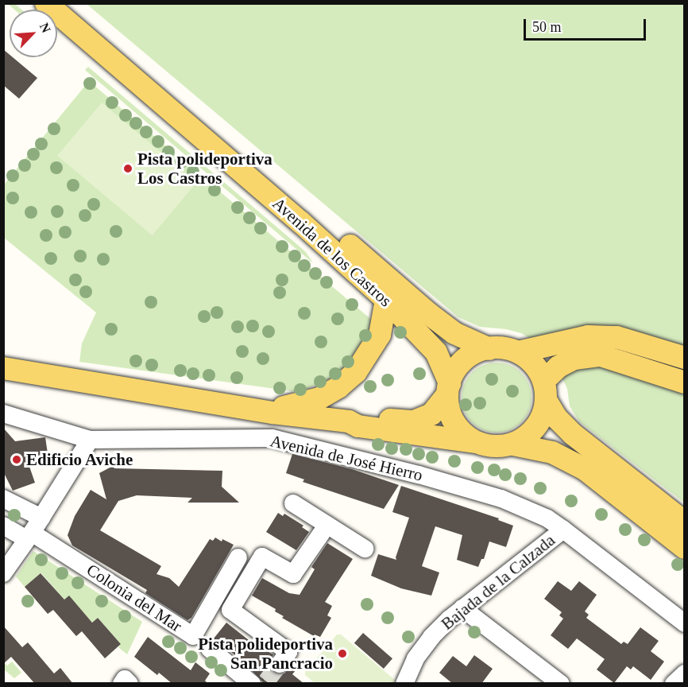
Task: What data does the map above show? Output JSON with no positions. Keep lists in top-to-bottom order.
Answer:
{
  "streets": {
    "main road": ["Avenida de los Castros", "Avenida de José Hierro"],
    "street": ["Bajada de la Calzada", "Colonia del Mar"]
  },
  "crossings": [
    ["Avenida de los Castros", "Avenida de José Hierro"],
    ["Avenida de José Hierro", "Bajada de la Calzada"]
  ],
  "places": ["Pista polideportiva Los Castros", "Edificio Aviche", "Pista polideportiva San Pancracio"],
  "scale_bar": "50 m",
  "north": "top right"
}
